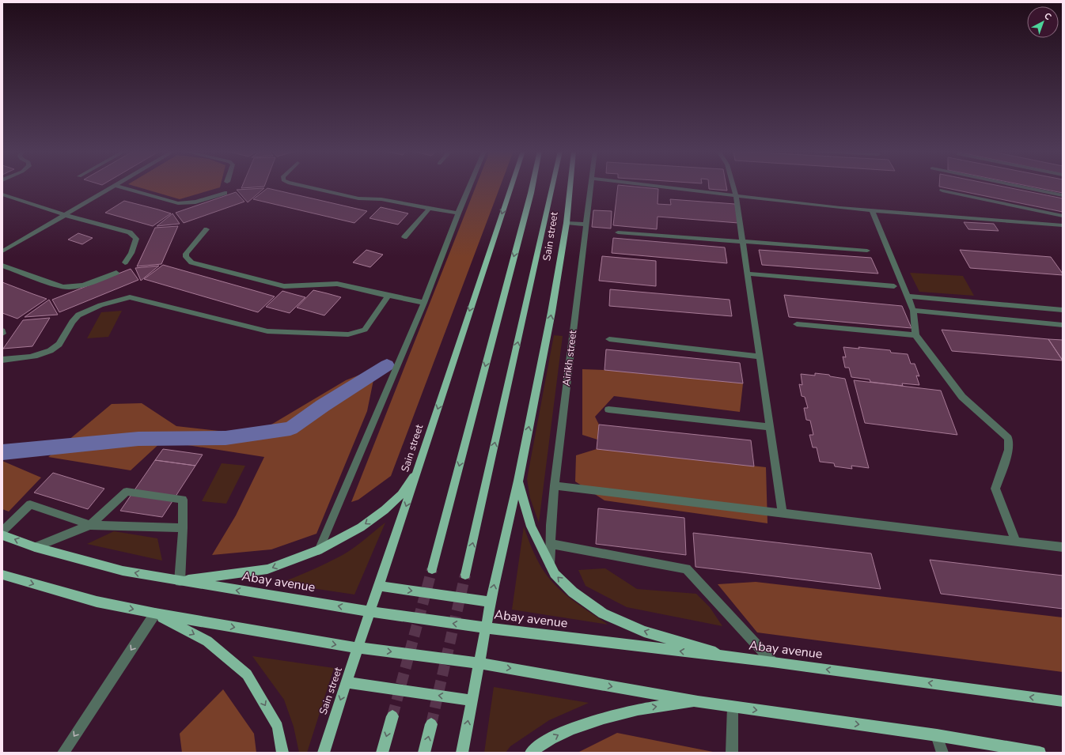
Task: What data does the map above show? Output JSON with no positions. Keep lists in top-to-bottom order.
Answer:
{
  "streets": {
    "main road": ["Sain street", "Abay avenue"],
    "street": ["Airikh street"]
  },
  "crossings": [
    ["Sain street", "Abay avenue"]
  ],
  "north": "top right"
}
